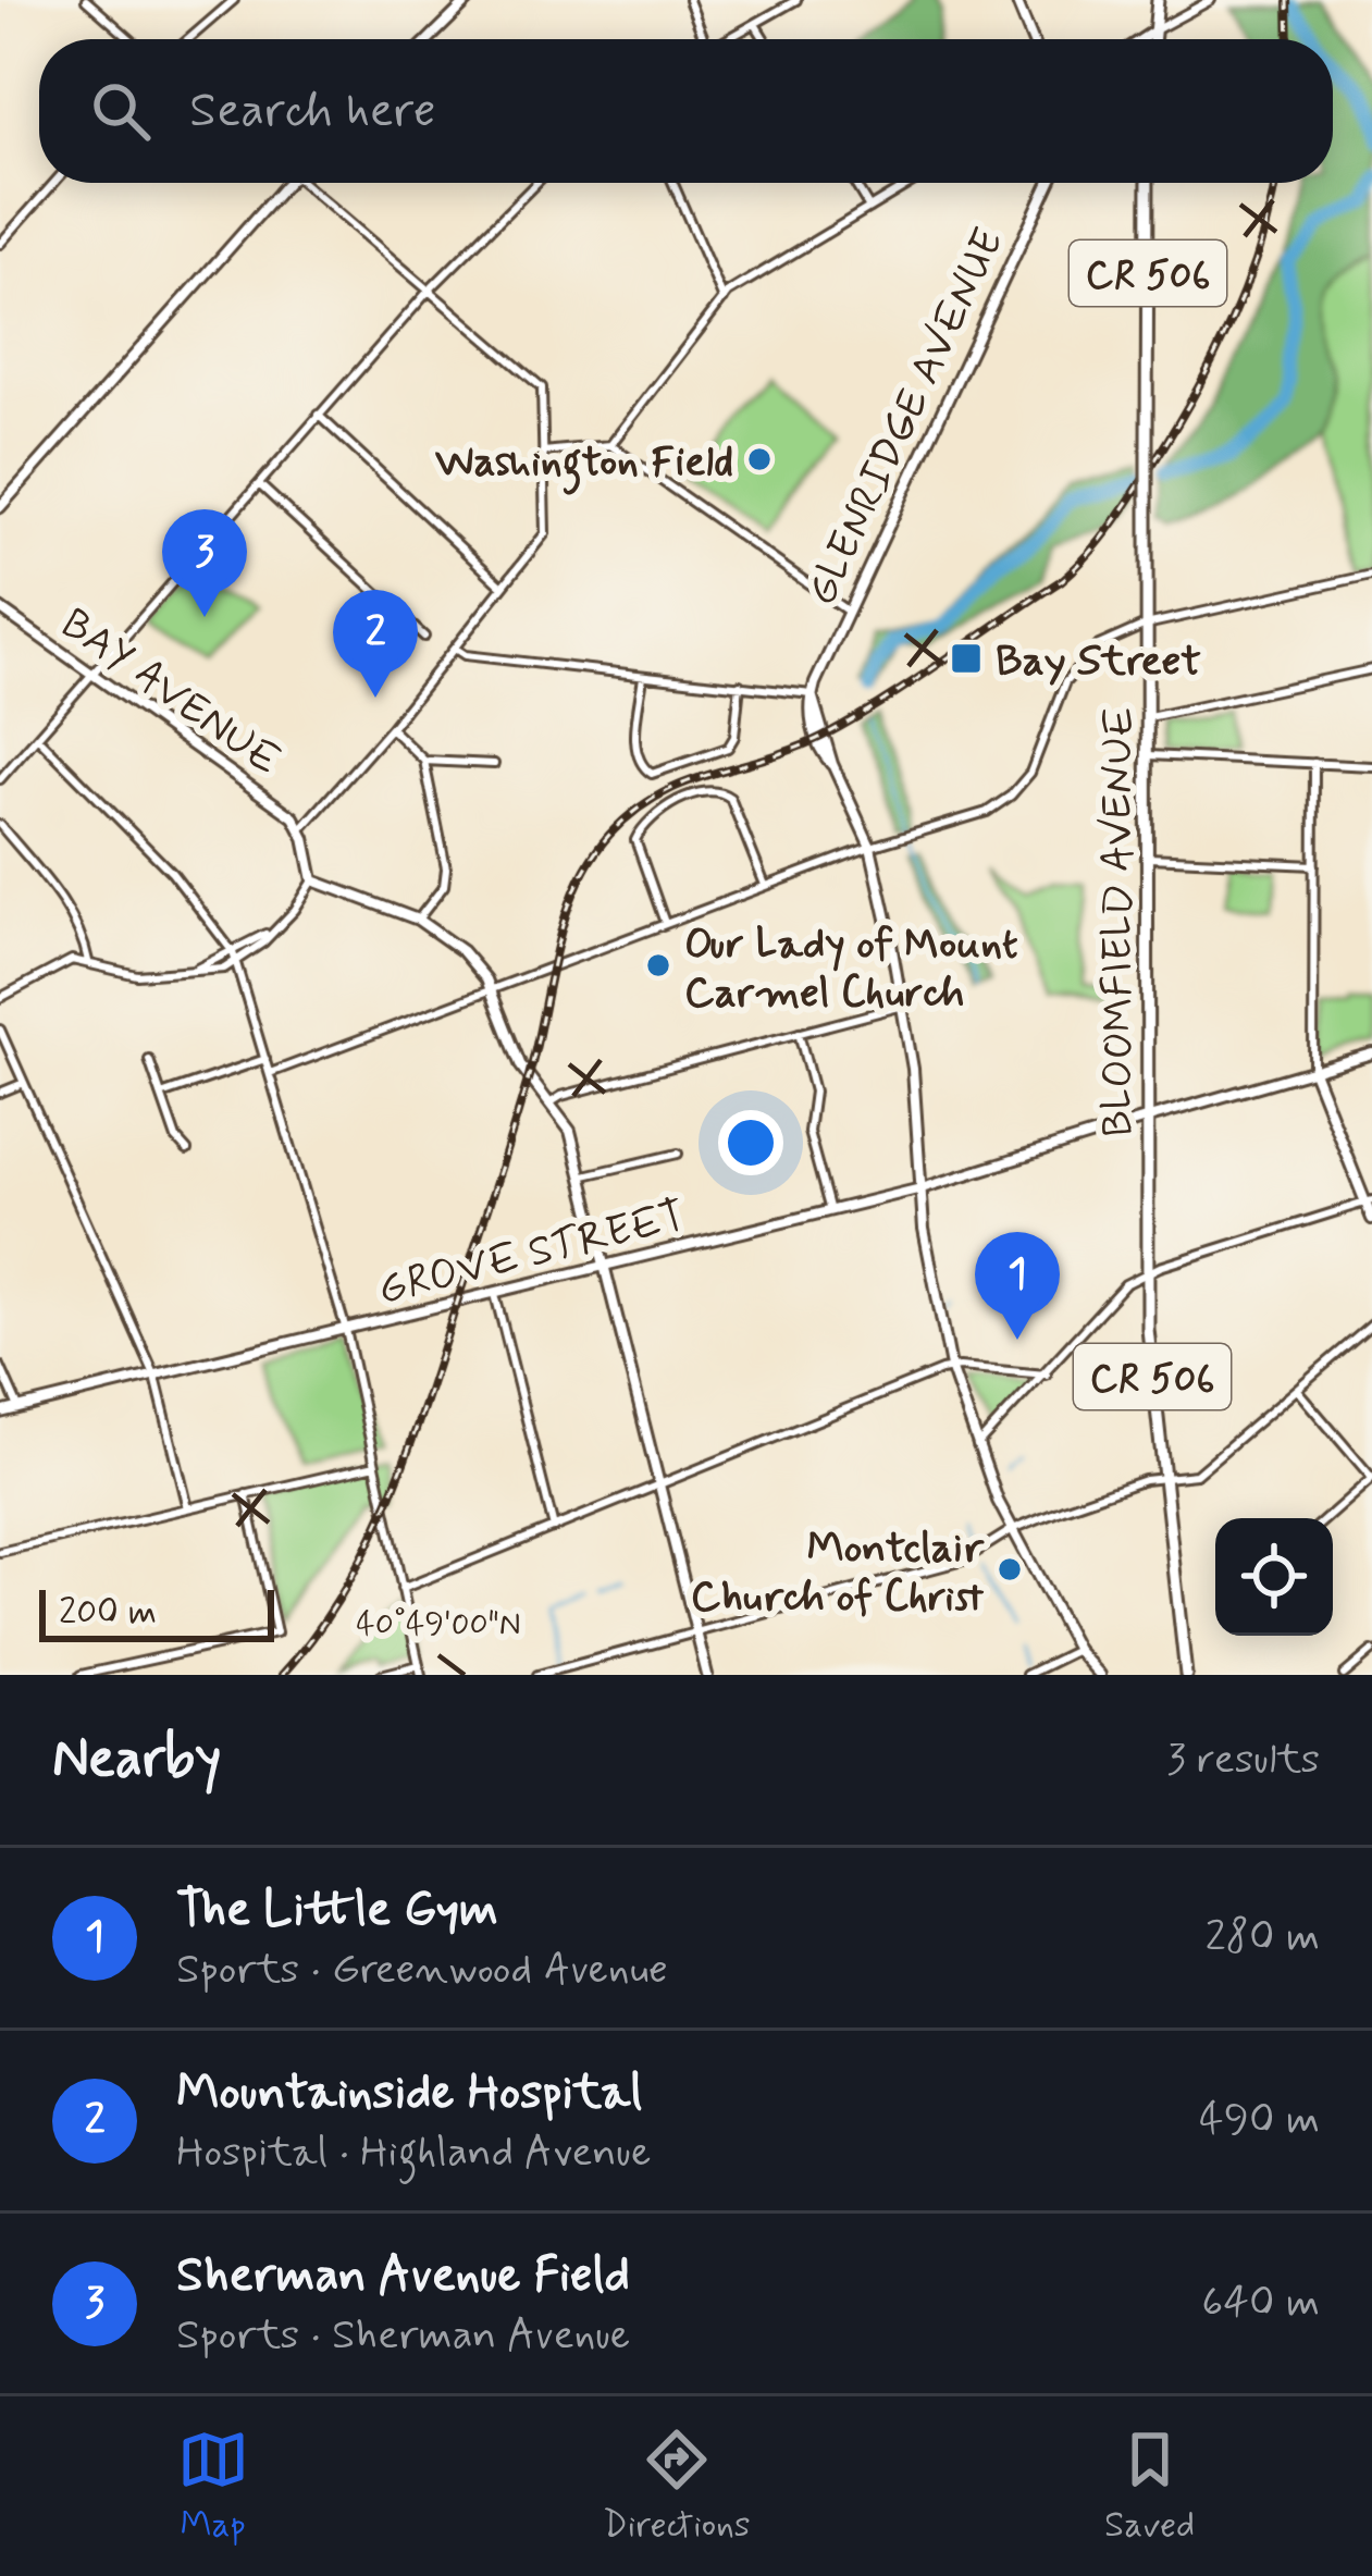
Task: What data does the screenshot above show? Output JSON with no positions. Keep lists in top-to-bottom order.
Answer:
{
  "streets": {
    "main road": ["CR 506", "BLOOMFIELD AVENUE"],
    "street": ["GLENRIDGE AVENUE", "BAY AVENUE", "GROVE STREET"]
  },
  "crossings": [
    ["BLOOMFIELD AVENUE", "GROVE STREET"]
  ],
  "places": {
    "other": ["Washington Field", "Our Lady of Mount Carmel Church", "Montclair Church of Christ"],
    "transit": ["Bay Street"]
  },
  "scale_bar": "200 m",
  "page": {
    "search": "Search here",
    "pins": ["3", "2", "1"],
    "scale": "200 m",
    "heading": ["Nearby", "3 results"],
    "list": [
      {
        "mark": "1",
        "name": "The Little Gym",
        "note": "Sports · Greenwood Avenue",
        "value": "280 m"
      },
      {
        "mark": "2",
        "name": "Mountainside Hospital",
        "note": "Hospital · Highland Avenue",
        "value": "490 m"
      },
      {
        "mark": "3",
        "name": "Sherman Avenue Field",
        "note": "Sports · Sherman Avenue",
        "value": "640 m"
      }
    ],
    "nav": ["Map", "Directions", "Saved"]
  },
  "coordinates": ["40°49'00\"N"]
}
